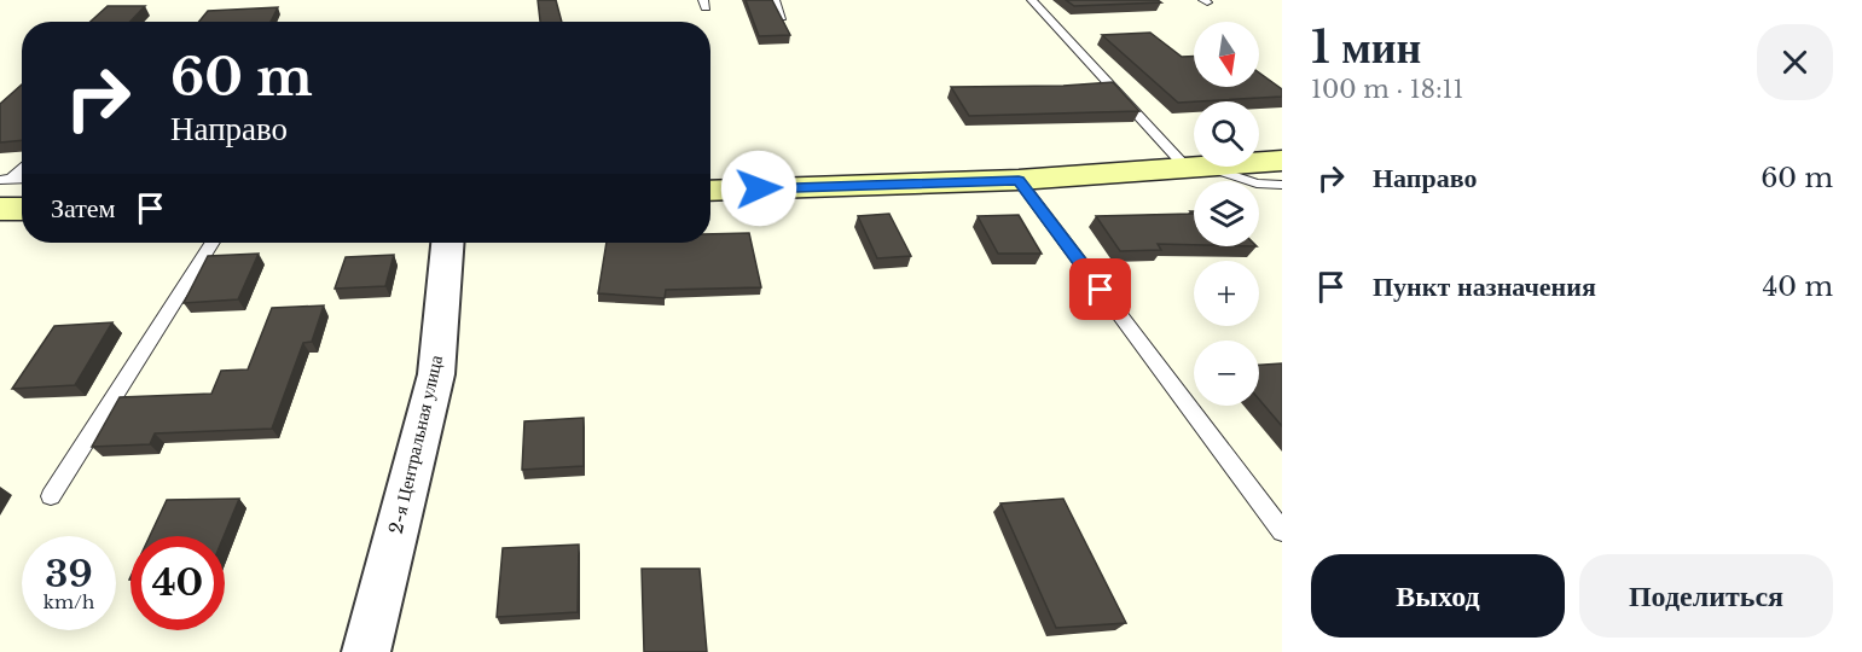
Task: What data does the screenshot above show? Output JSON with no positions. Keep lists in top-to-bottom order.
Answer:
{
  "streets": {
    "street": ["2-я Центральная улица"]
  },
  "north": "bottom",
  "page": {
    "heading": ["1 мин", "100 m · 18:11"],
    "map_buttons": ["+", "−"],
    "turn": ["60 m", "Направо"],
    "list": [
      {
        "name": "Направо",
        "value": "60 m"
      },
      {
        "name": "Пункт назначения",
        "value": "40 m"
      }
    ],
    "then": "Затем",
    "speed": "39 km/h",
    "limit": "40",
    "buttons": ["Выход", "Поделиться"]
  }
}
